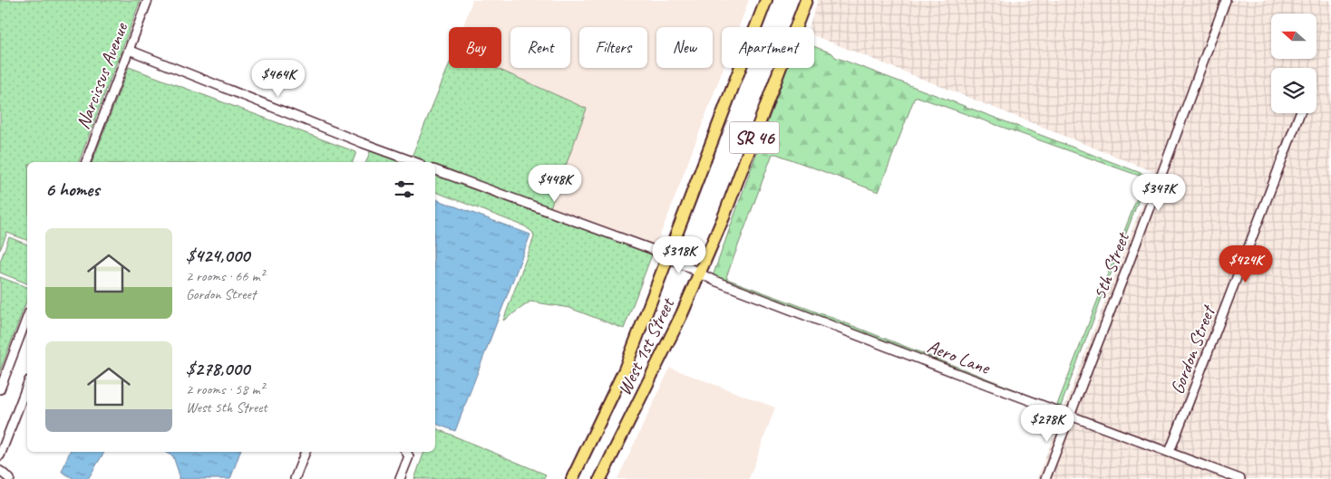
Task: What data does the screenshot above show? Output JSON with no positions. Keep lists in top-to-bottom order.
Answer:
{
  "streets": {
    "main road": ["SR 46", "West 1st Street"],
    "street": [
      "Narcissus Avenue",
      "5th Street",
      "Gordon Street",
      "Aero Lane"
    ]
  },
  "crossings": [
    ["5th Street", "Aero Lane"],
    ["West 1st Street", "Aero Lane"],
    ["Gordon Street", "Aero Lane"]
  ],
  "north": "left",
  "page": {
    "chip": [
      "Buy",
      "Rent",
      "Filters",
      "New",
      "Apartment"
    ],
    "price": [
      "$464K",
      "$448K",
      "$347K",
      "$318K",
      "$424K",
      "$278K"
    ],
    "heading": "6 homes",
    "list": [
      {
        "name": "$424,000",
        "note": "2 rooms · 66 m² · Gordon Street"
      },
      {
        "name": "$278,000",
        "note": "2 rooms · 58 m² · West 5th Street"
      }
    ]
  }
}
